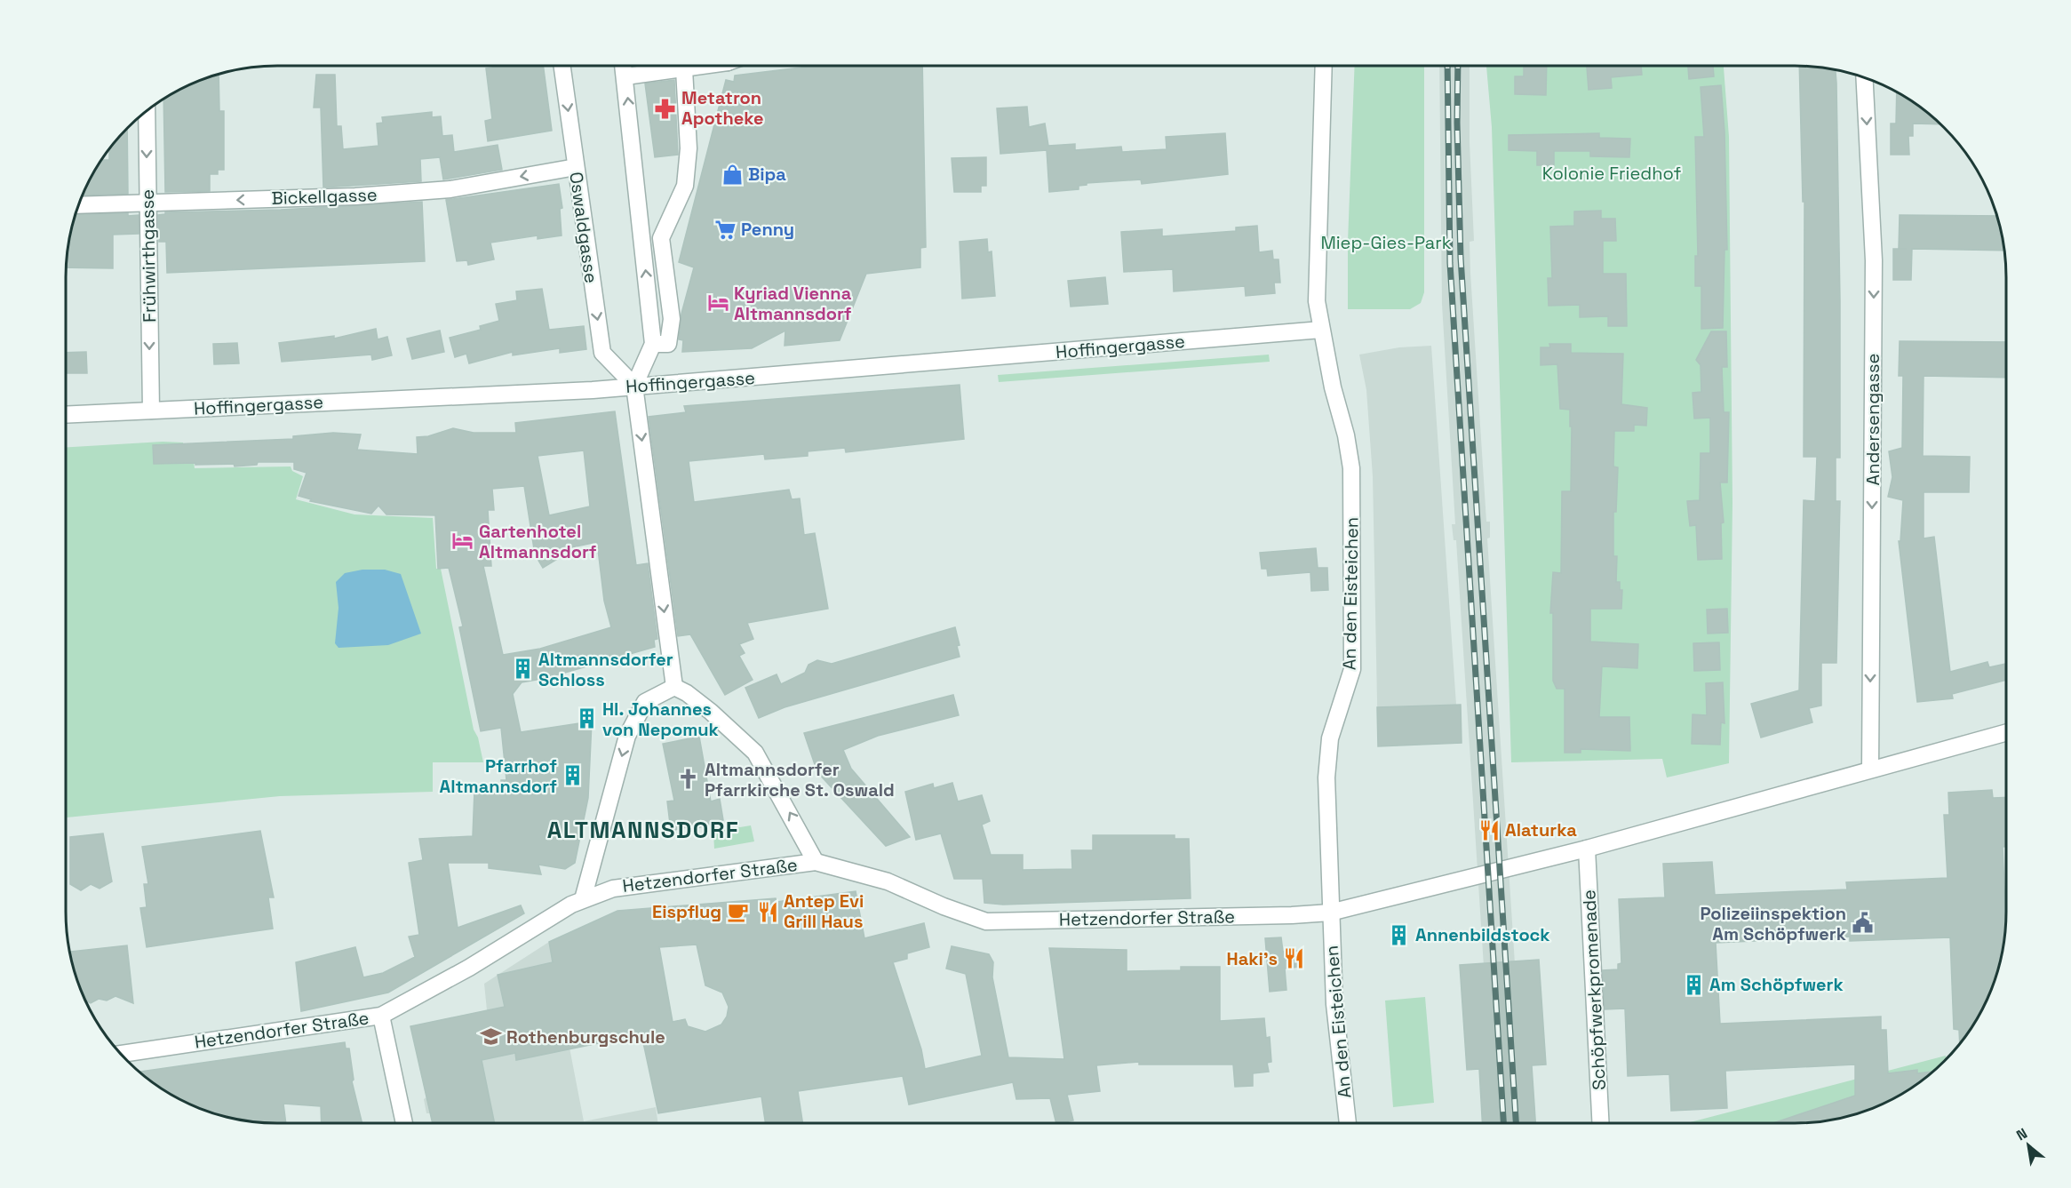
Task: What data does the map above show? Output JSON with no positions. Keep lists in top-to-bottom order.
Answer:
{
  "streets": {
    "street": [
      "Bickellgasse",
      "Oswaldgasse",
      "Frühwirthgasse",
      "Hoffingergasse",
      "Andersengasse",
      "An den Eisteichen",
      "Hetzendorfer Straße",
      "Schöpfwerkpromenade"
    ]
  },
  "crossings": [
    ["Bickellgasse", "Oswaldgasse"],
    ["Bickellgasse", "Frühwirthgasse"],
    ["Oswaldgasse", "Hoffingergasse"],
    ["Frühwirthgasse", "Hoffingergasse"],
    ["Hoffingergasse", "An den Eisteichen"],
    ["An den Eisteichen", "Hetzendorfer Straße"]
  ],
  "one_way": ["Bickellgasse", "Frühwirthgasse", "Andersengasse"],
  "districts": ["ALTMANNSDORF"],
  "parks": ["Kolonie Friedhof", "Miep-Gies-Park"],
  "places": {
    "pharmacy": ["Metatron Apotheke"],
    "shop": ["Bipa"],
    "supermarket": ["Penny"],
    "hotel": ["Kyriad Vienna Altmannsdorf", "Gartenhotel Altmannsdorf"],
    "building": [
      "Altmannsdorfer Schloss",
      "Hl. Johannes von Nepomuk",
      "Pfarrhof Altmannsdorf",
      "Annenbildstock",
      "Am Schöpfwerk"
    ],
    "church": ["Altmannsdorfer Pfarrkirche St. Oswald"],
    "restaurant": ["Alaturka", "Antep Evi Grill Haus", "Haki's"],
    "cafe": ["Eispflug"],
    "public building": ["Polizeiinspektion Am Schöpfwerk"],
    "school or university": ["Rothenburgschule"]
  },
  "north": "top left"
}
